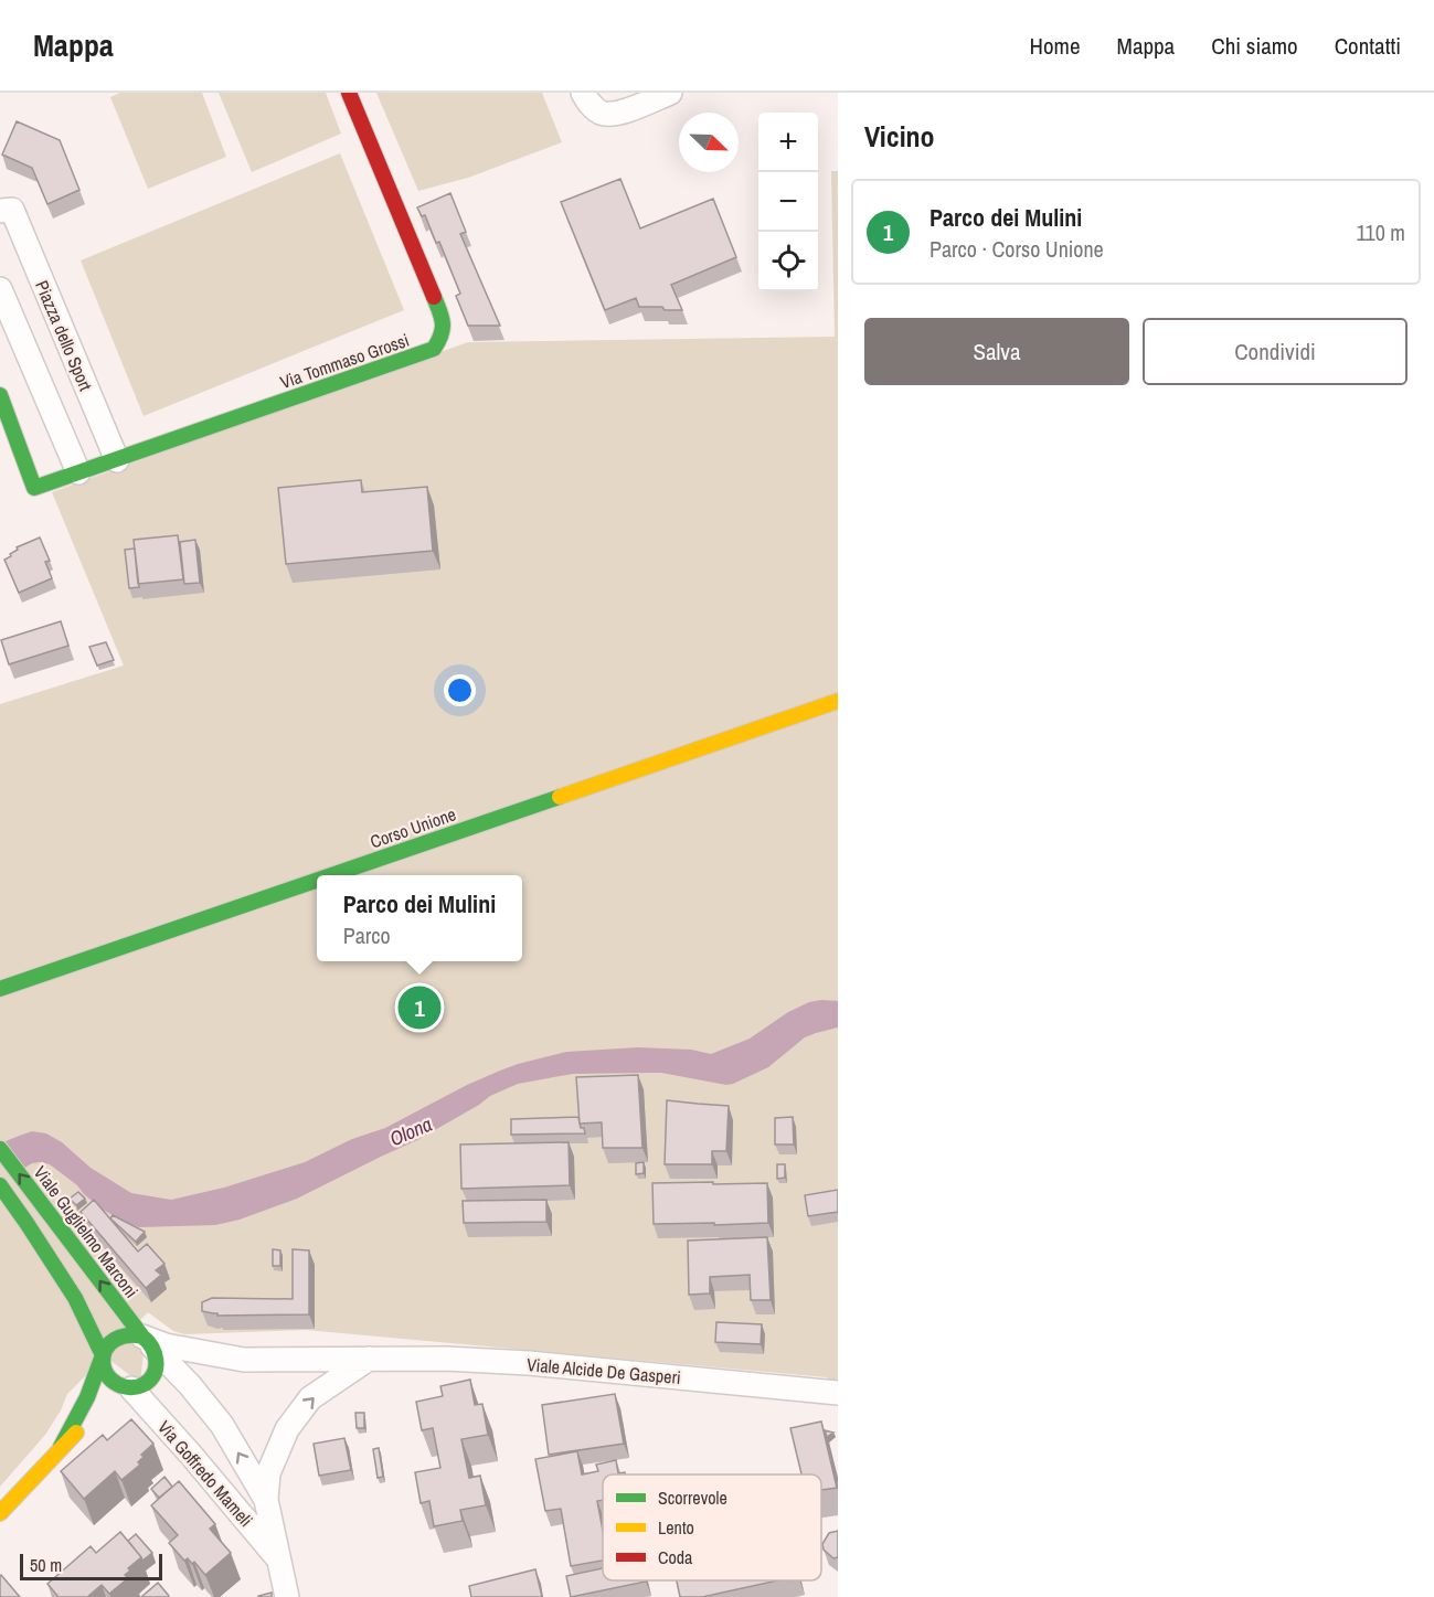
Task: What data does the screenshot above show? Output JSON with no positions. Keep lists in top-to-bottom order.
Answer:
{
  "streets": {
    "street": [
      "Piazza dello Sport",
      "Via Tommaso Grossi",
      "Corso Unione",
      "Viale Guglielmo Marconi",
      "Viale Alcide De Gasperi",
      "Via Goffredo Mameli"
    ]
  },
  "crossings": [
    ["Piazza dello Sport", "Via Tommaso Grossi"],
    ["Viale Guglielmo Marconi", "Via Goffredo Mameli"],
    ["Viale Alcide De Gasperi", "Via Goffredo Mameli"]
  ],
  "water": ["Olona"],
  "legend": ["Scorrevole", "Lento", "Coda"],
  "scale_bar": "50 m",
  "north": "bottom right",
  "page": {
    "header": "Mappa",
    "nav": [
      "Home",
      "Mappa",
      "Chi siamo",
      "Contatti"
    ],
    "heading": "Vicino",
    "map_buttons": ["+", "−"],
    "list": [
      {
        "mark": "1",
        "name": "Parco dei Mulini",
        "note": "Parco · Corso Unione",
        "value": "110 m"
      }
    ],
    "buttons": ["Salva", "Condividi"],
    "popup": ["Parco dei Mulini", "Parco"],
    "pins": "1",
    "scale": "50 m"
  }
}
